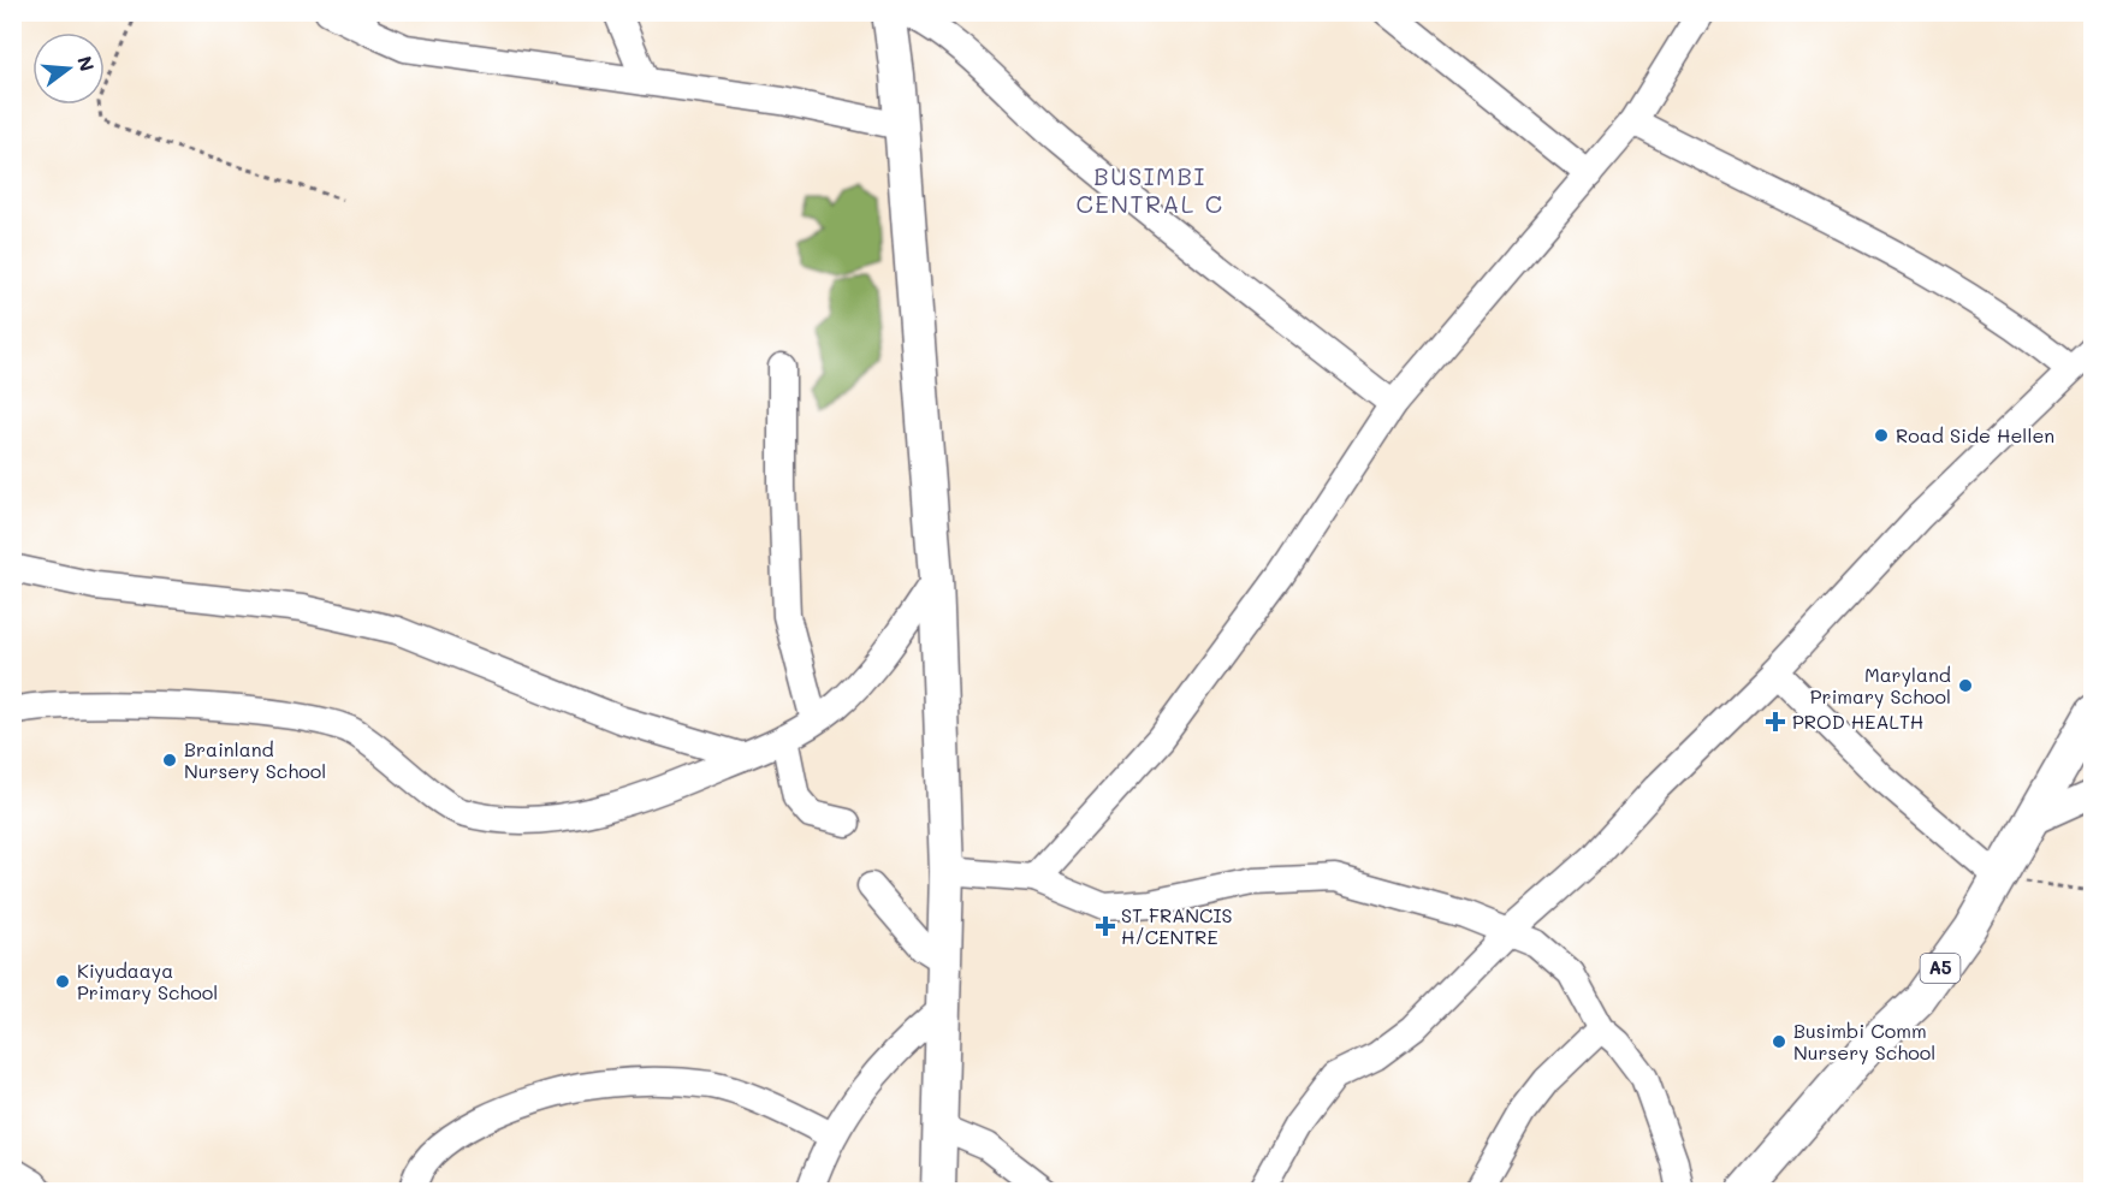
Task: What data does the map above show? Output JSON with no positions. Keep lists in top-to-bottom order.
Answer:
{
  "streets": {
    "main road": ["A5"]
  },
  "districts": ["BUSIMBI CENTRAL C"],
  "places": {
    "other": [
      "Road Side Hellen",
      "Maryland Primary School",
      "Brainland Nursery School",
      "Kiyudaaya Primary School",
      "Busimbi Comm Nursery School"
    ],
    "health": ["PROD HEALTH", "ST FRANCIS H/CENTRE"]
  },
  "north": "right"
}
